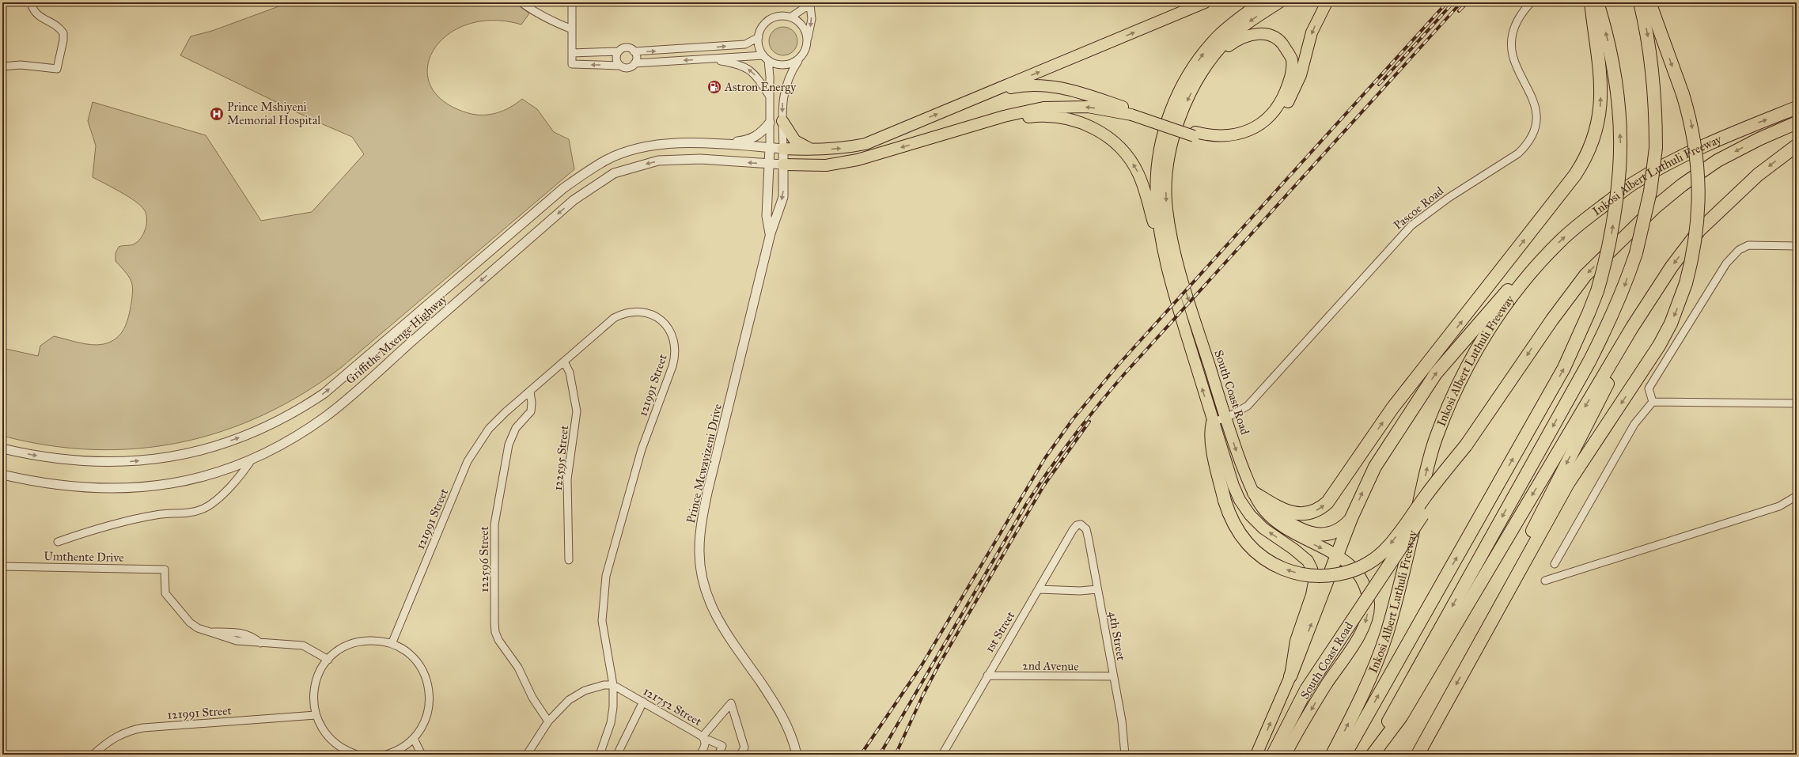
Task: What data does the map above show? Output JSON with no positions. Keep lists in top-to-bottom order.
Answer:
{
  "streets": {
    "highway": ["Inkosi Albert Luthuli Freeway"],
    "main road": ["South Coast Road"],
    "street": [
      "Pascoe Road",
      "Griffiths Mxenge Highway",
      "121991 Street",
      "122595 Street",
      "Prince Mcwayizeni Drive",
      "Umthente Drive",
      "122596 Street",
      "1st Street",
      "4th Street",
      "2nd Avenue",
      "121752 Street"
    ]
  },
  "crossings": [
    ["Pascoe Road", "South Coast Road"],
    ["Griffiths Mxenge Highway", "Prince Mcwayizeni Drive"],
    ["121991 Street", "122595 Street"],
    ["121991 Street", "122596 Street"],
    ["121991 Street", "121752 Street"],
    ["1st Street", "4th Street"],
    ["1st Street", "2nd Avenue"],
    ["4th Street", "2nd Avenue"]
  ],
  "places": {
    "fuel station": ["Astron Energy"],
    "hospital": ["Prince Mshiyeni Memorial Hospital"]
  }
}
